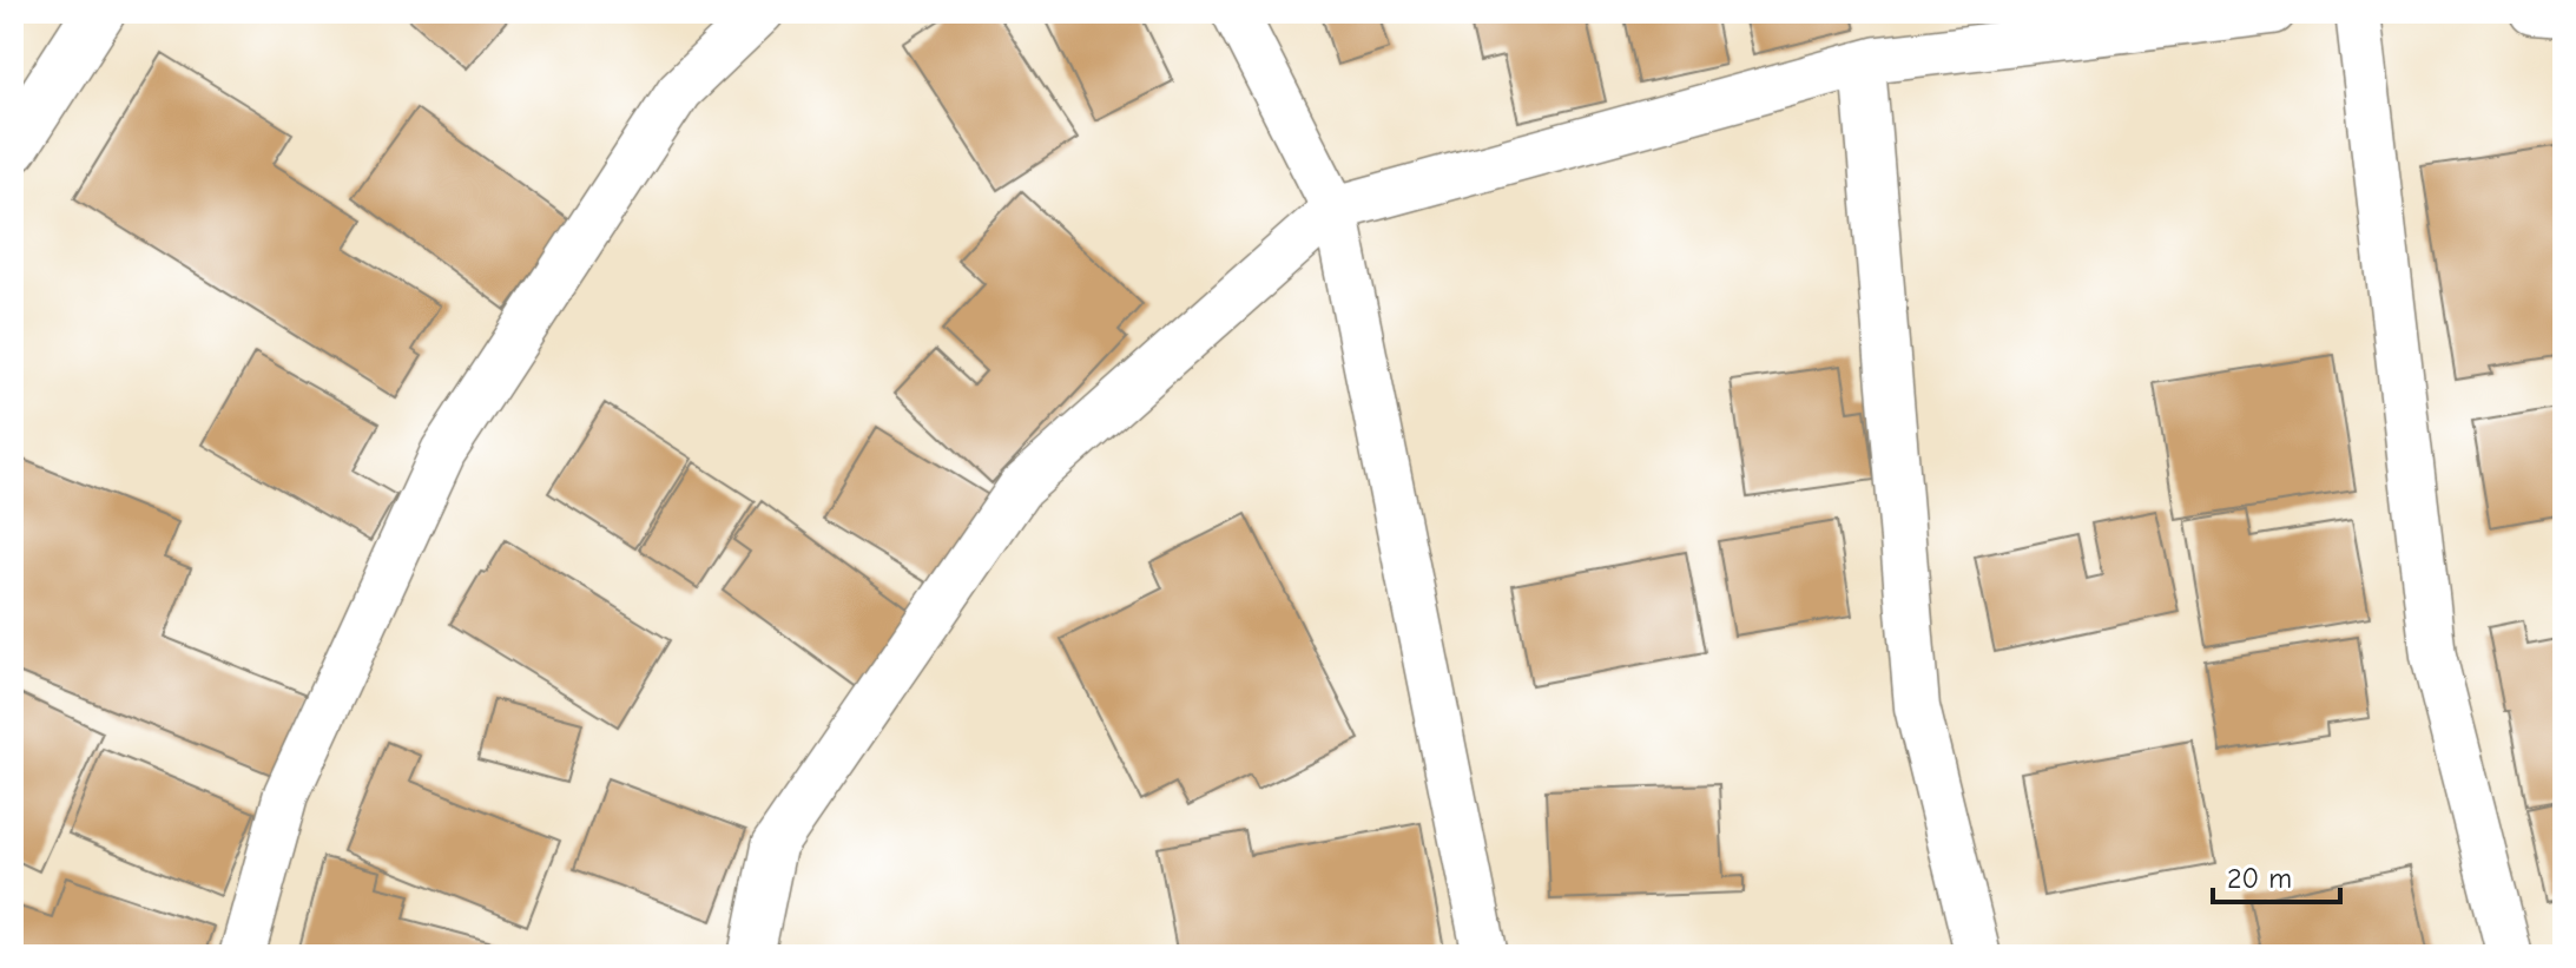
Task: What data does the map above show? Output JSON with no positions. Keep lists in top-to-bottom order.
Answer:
{
  "scale_bar": "20 m"
}
